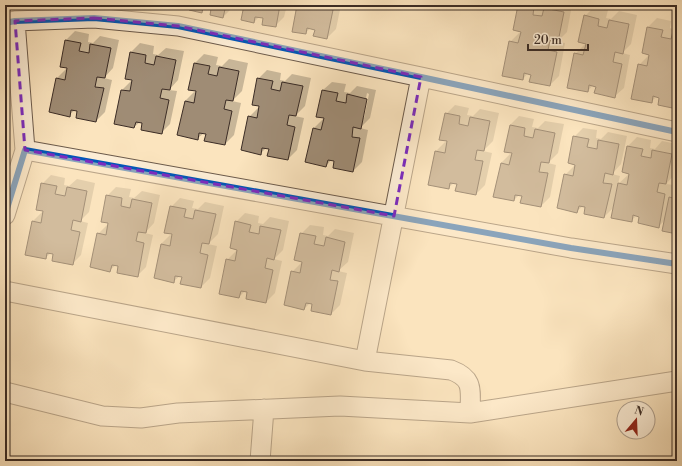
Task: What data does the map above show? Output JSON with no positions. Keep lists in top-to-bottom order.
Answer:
{
  "scale_bar": "20 m",
  "north": "top"
}
